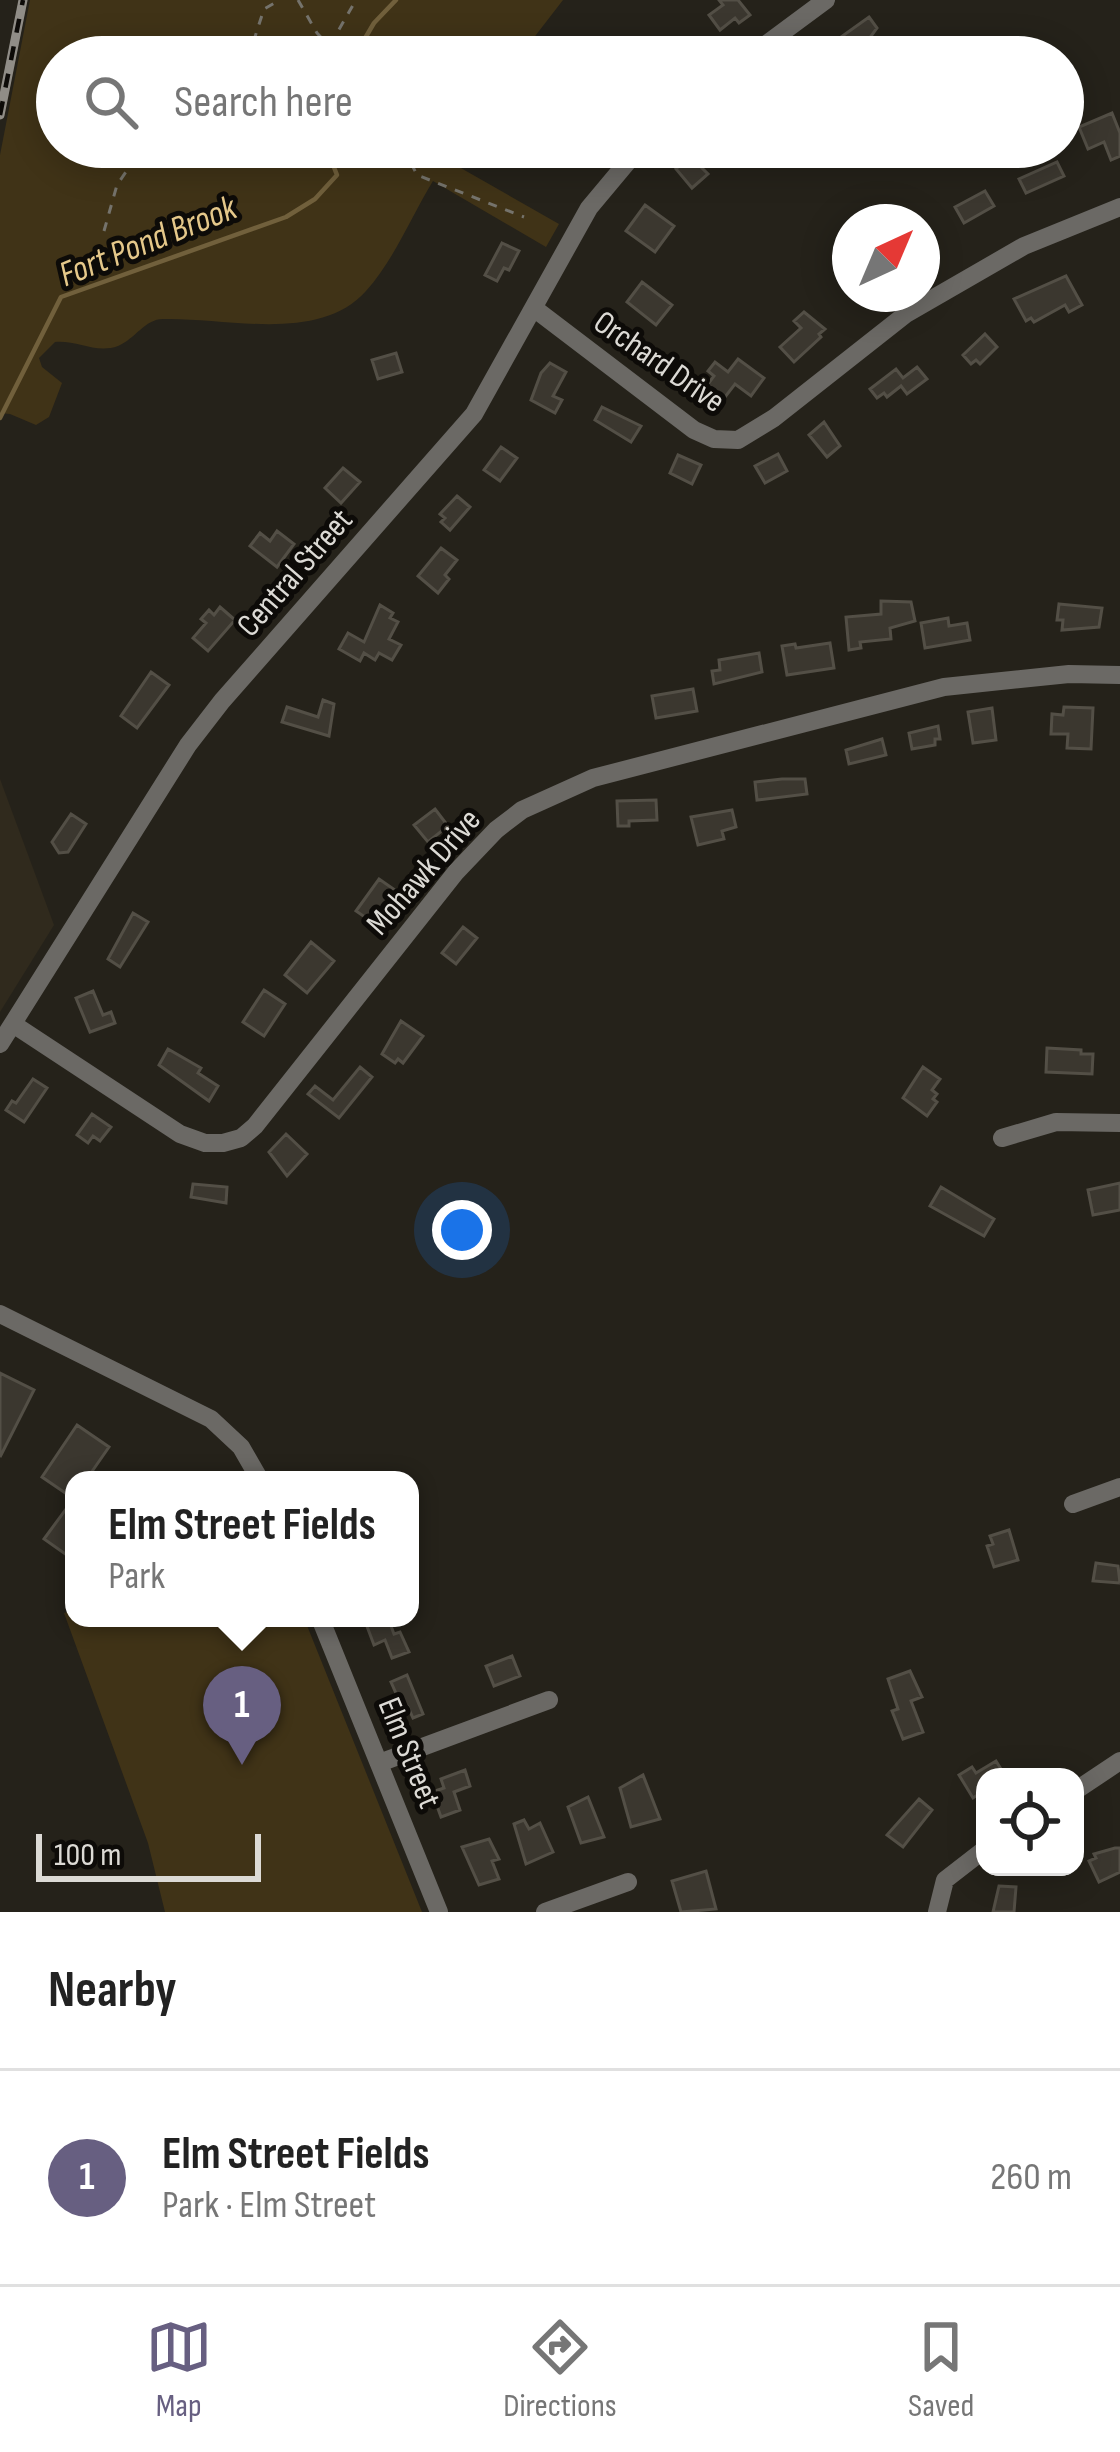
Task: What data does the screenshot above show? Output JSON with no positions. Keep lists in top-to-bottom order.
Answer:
{
  "streets": {
    "street": [
      "Orchard Drive",
      "Central Street",
      "Mohawk Drive",
      "Elm Street"
    ]
  },
  "crossings": [
    ["Orchard Drive", "Central Street"],
    ["Central Street", "Mohawk Drive"]
  ],
  "water": ["Fort Pond Brook"],
  "scale_bar": "100 m",
  "north": "top right",
  "page": {
    "search": "Search here",
    "popup": ["Elm Street Fields", "Park"],
    "pins": "1",
    "scale": "100 m",
    "heading": "Nearby",
    "list": [
      {
        "mark": "1",
        "name": "Elm Street Fields",
        "note": "Park · Elm Street",
        "value": "260 m"
      }
    ],
    "nav": ["Map", "Directions", "Saved"]
  }
}
